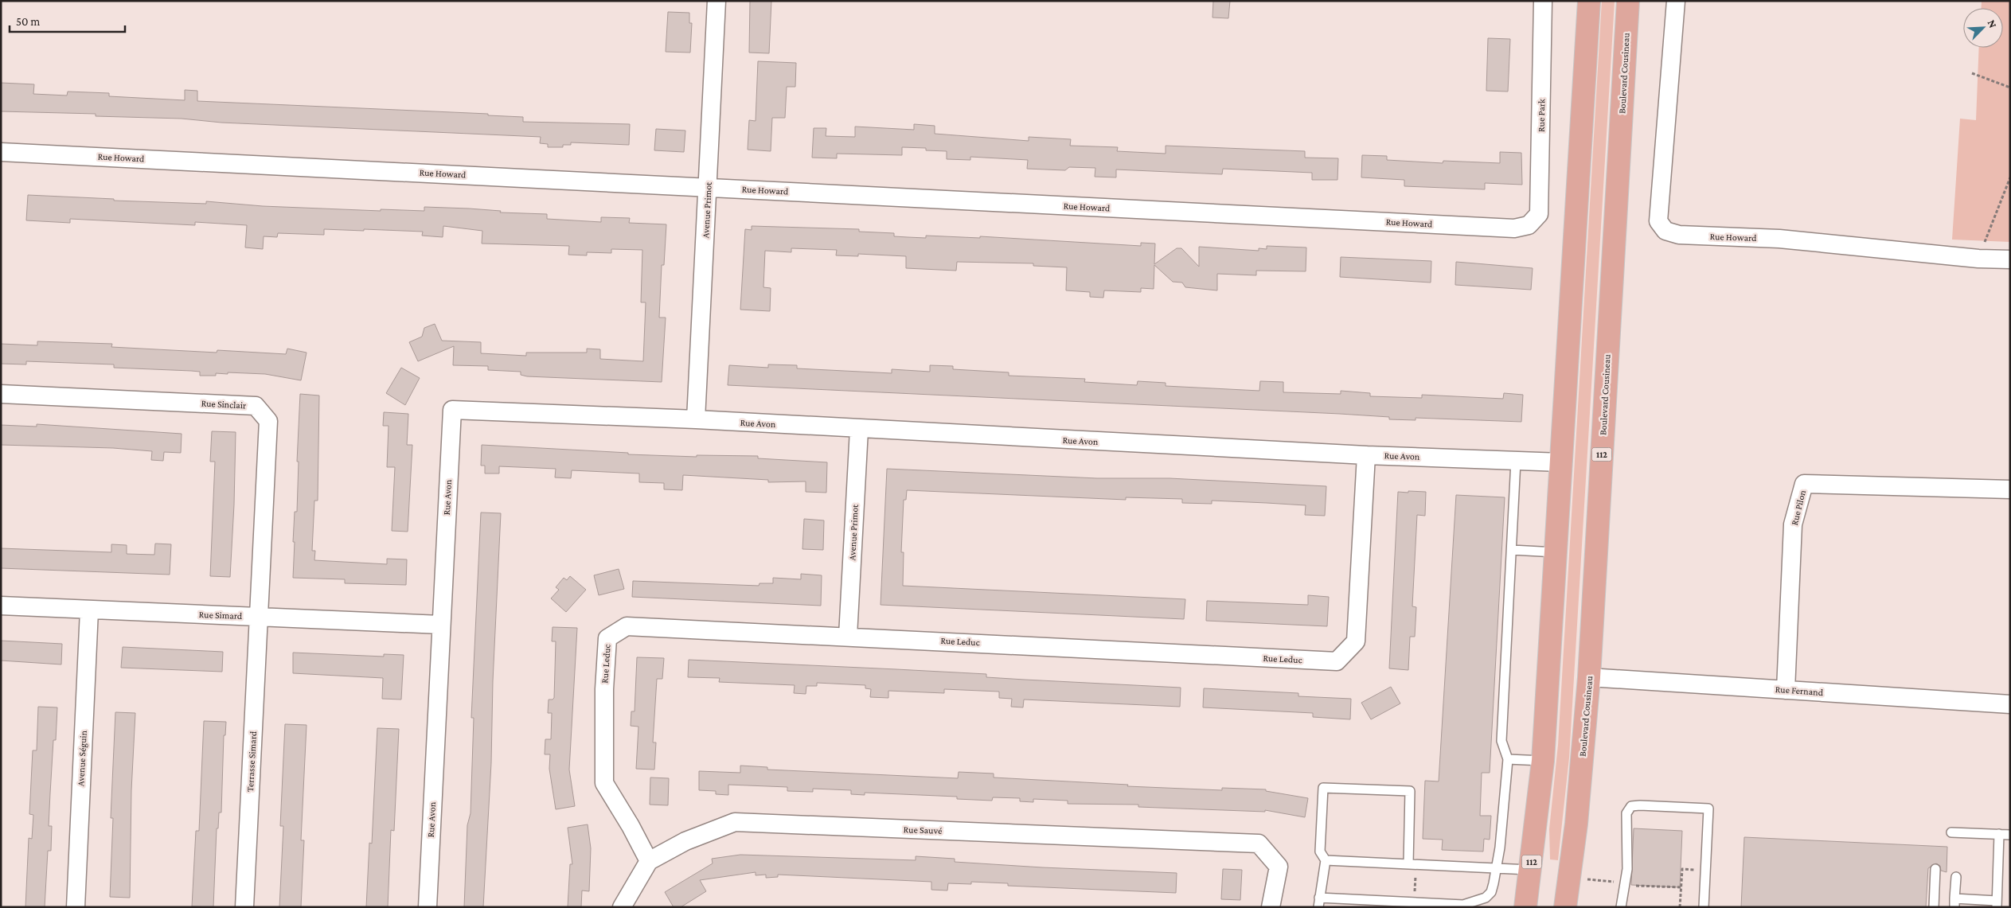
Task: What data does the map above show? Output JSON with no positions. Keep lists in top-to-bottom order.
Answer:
{
  "streets": {
    "main road": ["Boulevard Cousineau", "112"],
    "street": [
      "Rue Park",
      "Rue Howard",
      "Avenue Primot",
      "Rue Sinclair",
      "Rue Avon",
      "Rue Pilon",
      "Rue Simard",
      "Rue Leduc",
      "Rue Fernand",
      "Avenue Séguin",
      "Terrasse Simard",
      "Rue Sauvé"
    ]
  },
  "crossings": [
    ["Boulevard Cousineau", "Rue Fernand"],
    ["Rue Park", "Rue Howard"],
    ["Rue Howard", "Avenue Primot"],
    ["Avenue Primot", "Rue Avon"],
    ["Avenue Primot", "Rue Leduc"],
    ["Rue Sinclair", "Rue Simard"],
    ["Rue Sinclair", "Terrasse Simard"],
    ["Rue Avon", "112"],
    ["Rue Avon", "Rue Simard"],
    ["Rue Avon", "Rue Leduc"],
    ["Rue Pilon", "Rue Fernand"],
    ["Rue Simard", "Avenue Séguin"],
    ["Rue Simard", "Terrasse Simard"],
    ["Rue Leduc", "Rue Sauvé"]
  ],
  "scale_bar": "50 m",
  "north": "top right"
}
